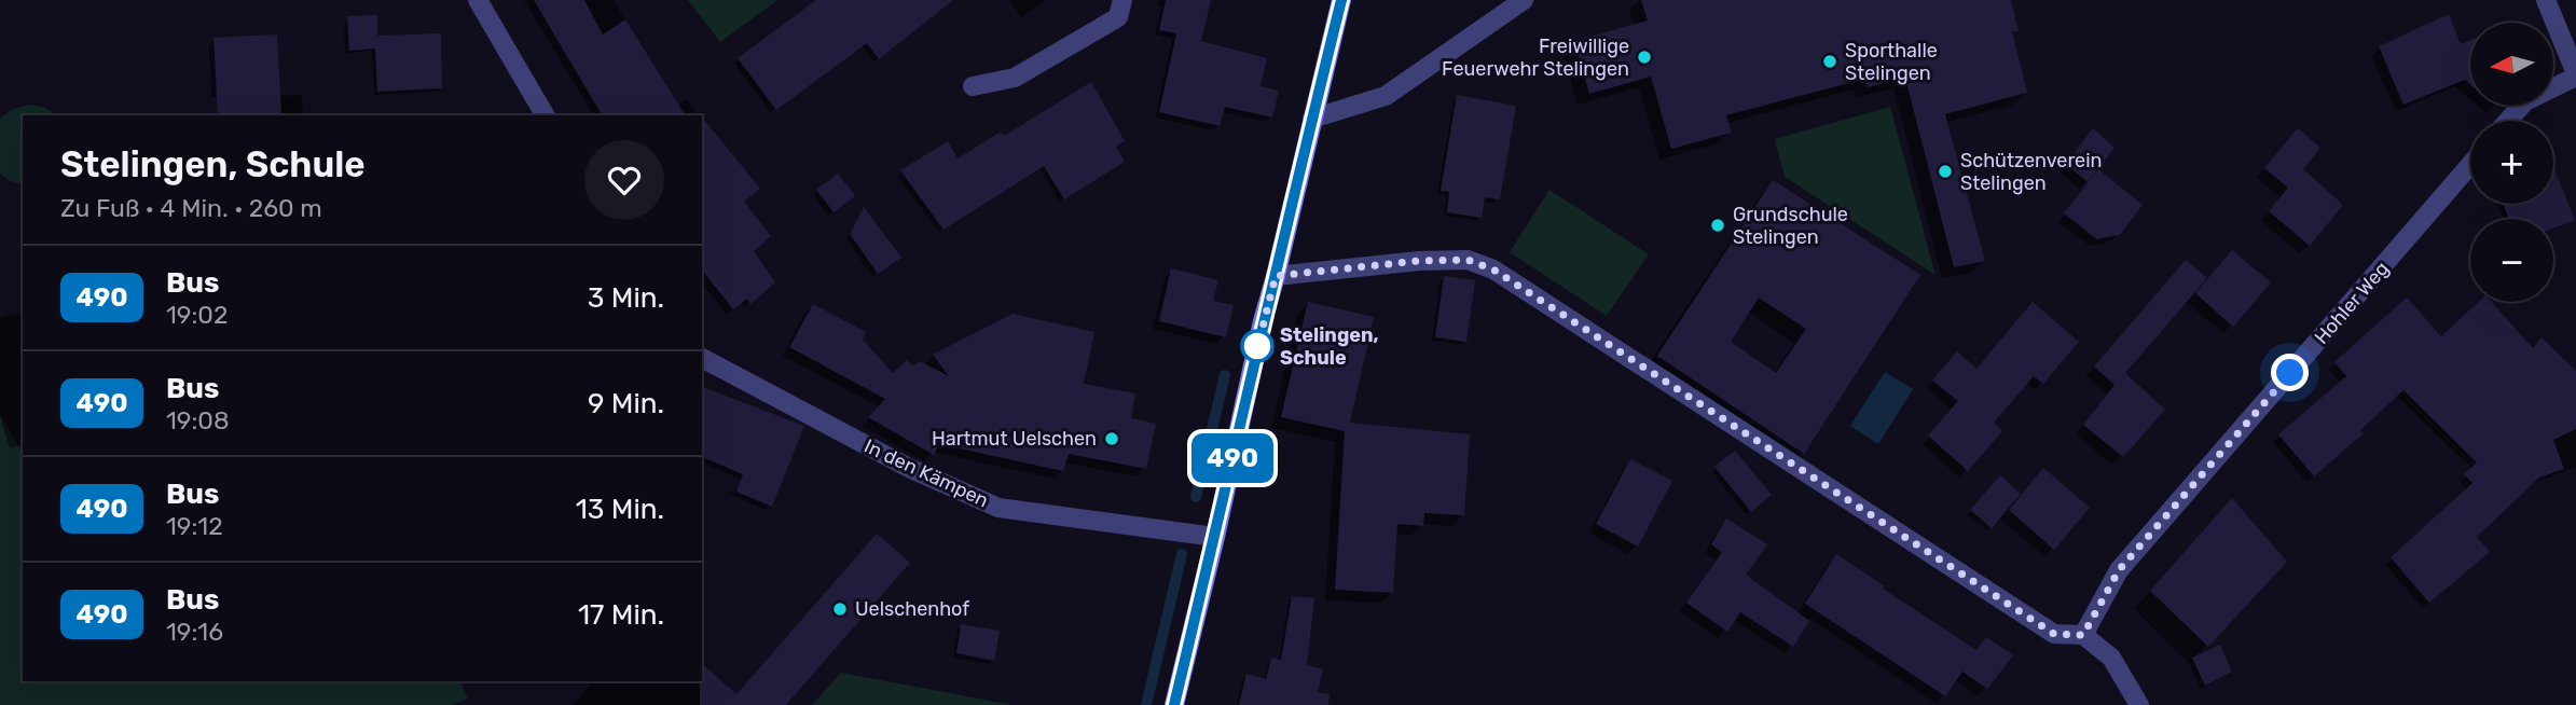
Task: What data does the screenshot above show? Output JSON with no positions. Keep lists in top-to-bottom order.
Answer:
{
  "streets": {
    "street": ["Hohler Weg", "In den Kämpen"]
  },
  "places": [
    "Freiwillige Feuerwehr Stelingen",
    "Sporthalle Stelingen",
    "Schützenverein Stelingen",
    "Grundschule Stelingen",
    "Stelingen, Schule",
    "Hartmut Uelschen",
    "Uelschenhof"
  ],
  "lines": ["bus line 490"],
  "north": "left",
  "page": {
    "on_map": "490",
    "map_buttons": ["+", "−"],
    "heading": ["Stelingen, Schule", "Zu Fuß · 4 Min. · 260 m"],
    "list": [
      {
        "mark": "490",
        "name": "Bus",
        "note": "19:02",
        "value": "3 Min."
      },
      {
        "mark": "490",
        "name": "Bus",
        "note": "19:08",
        "value": "9 Min."
      },
      {
        "mark": "490",
        "name": "Bus",
        "note": "19:12",
        "value": "13 Min."
      },
      {
        "mark": "490",
        "name": "Bus",
        "note": "19:16",
        "value": "17 Min."
      }
    ]
  }
}
